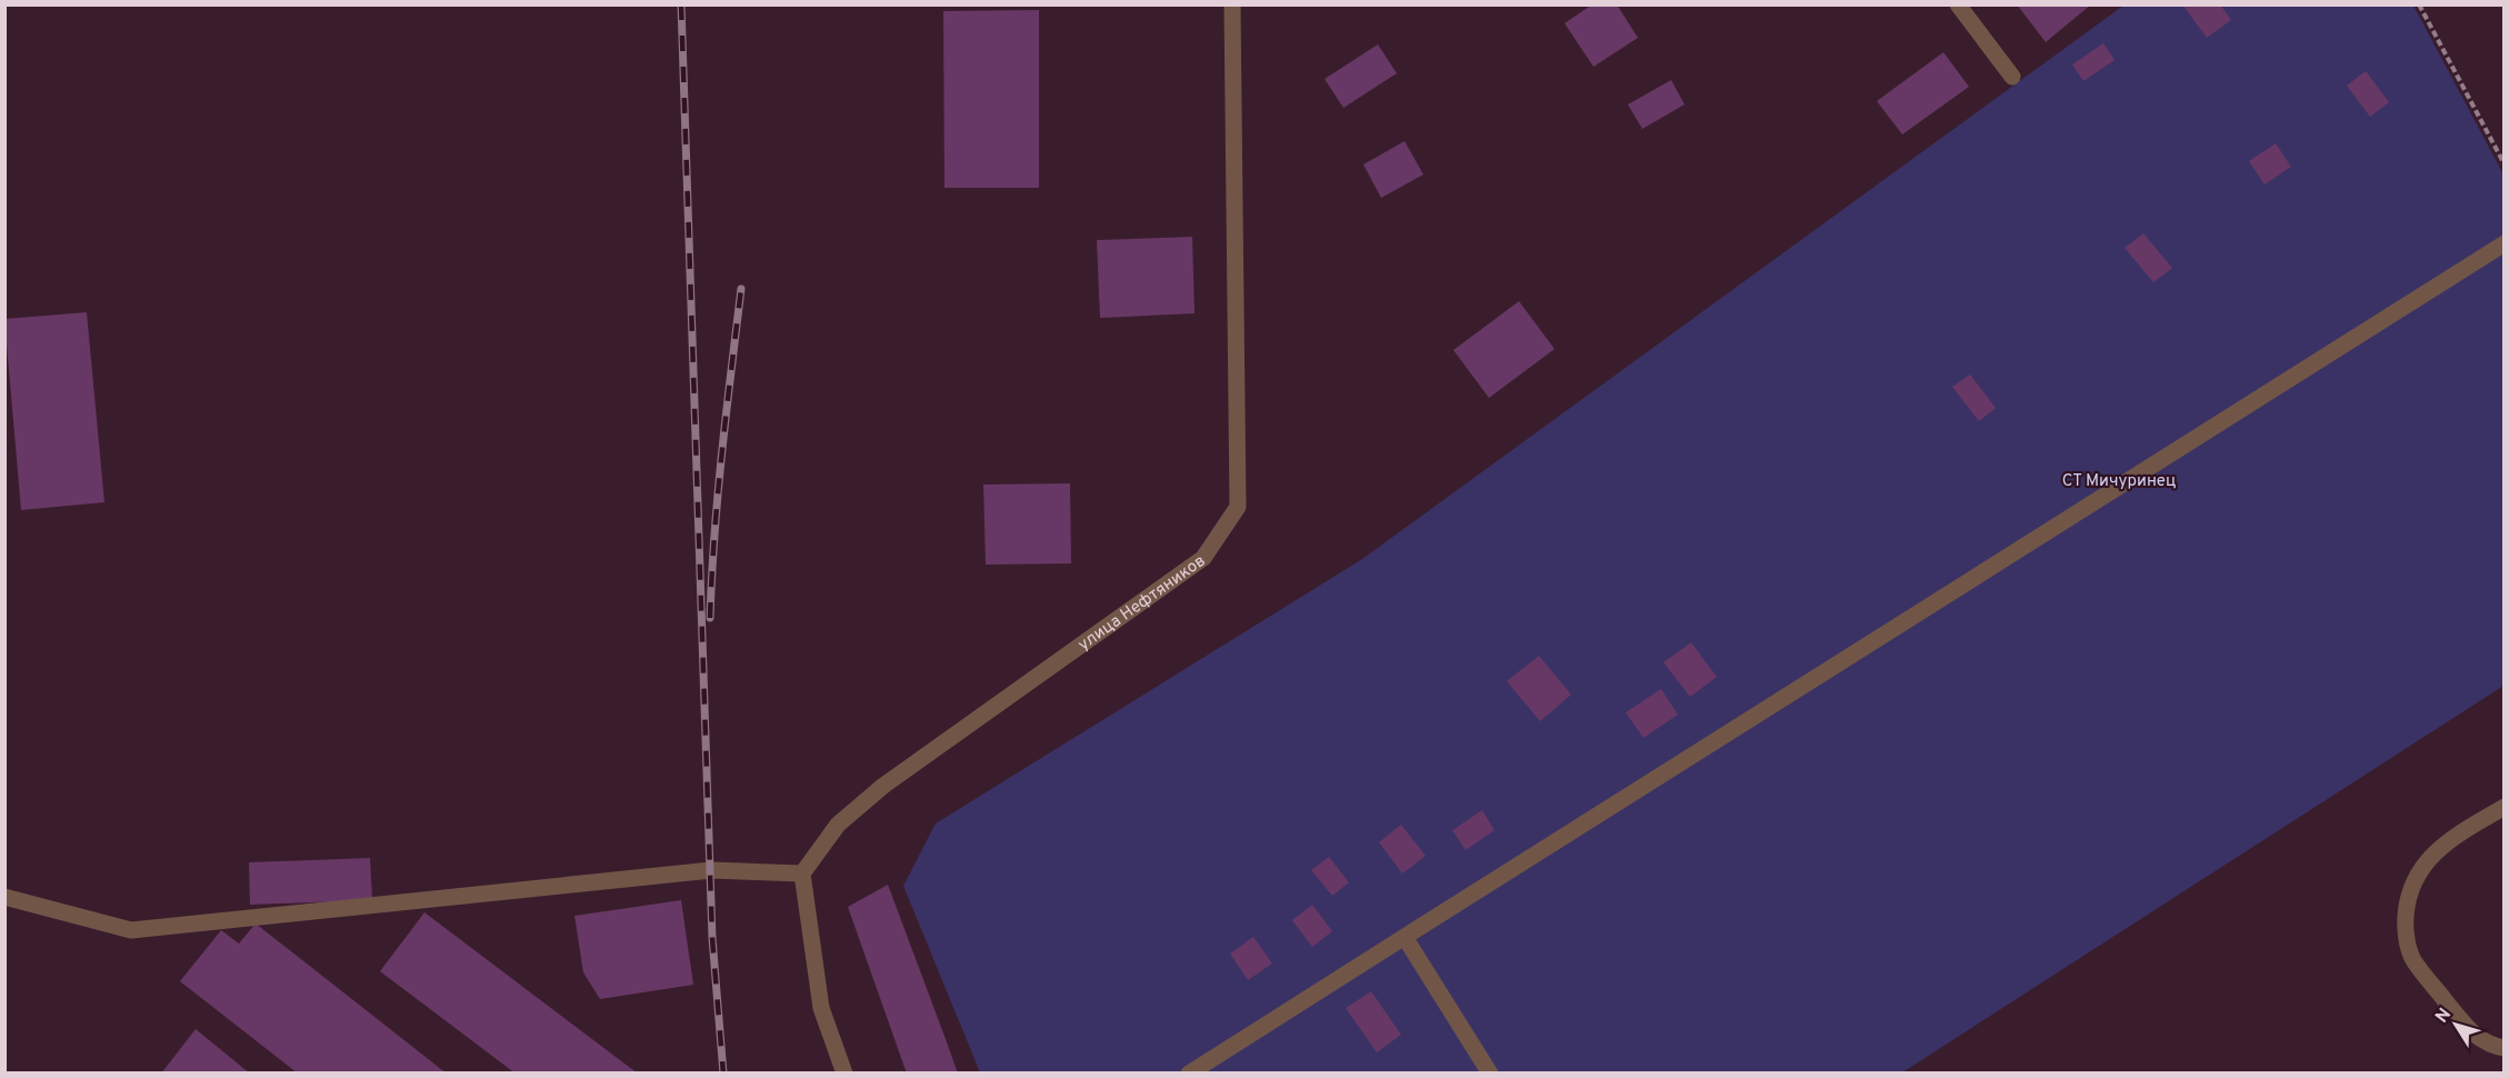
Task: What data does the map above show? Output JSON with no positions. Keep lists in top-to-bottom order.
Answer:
{
  "streets": {
    "street": ["улица Нефтяников"]
  },
  "parks": ["СТ Мичуринец"],
  "north": "top left"
}
